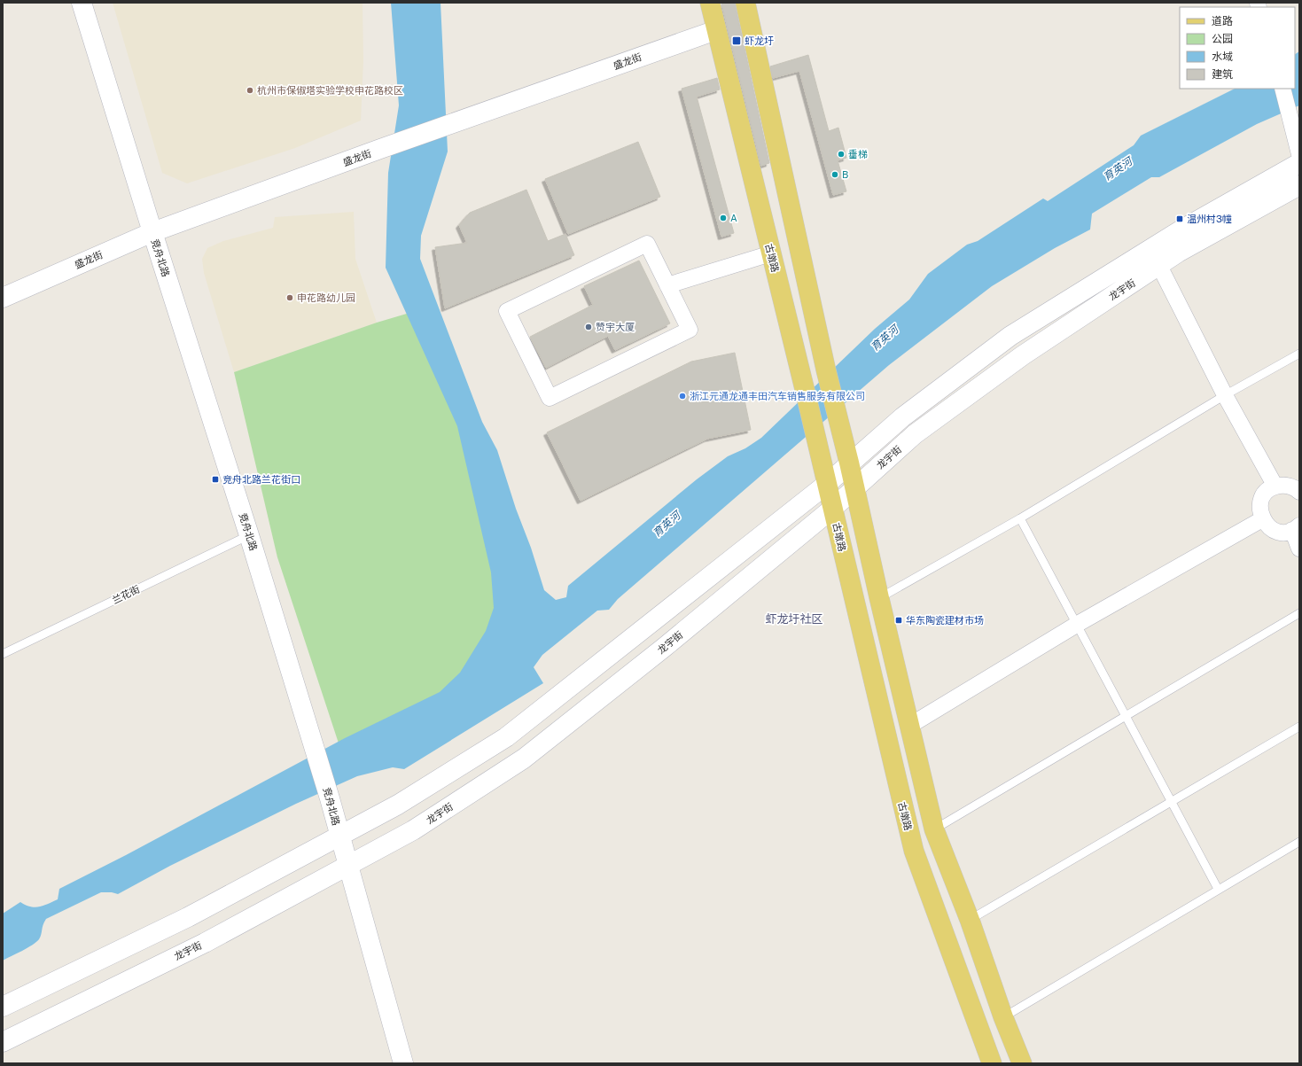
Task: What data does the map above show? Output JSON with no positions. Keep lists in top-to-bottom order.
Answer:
{
  "streets": {
    "main road": ["古墩路"],
    "street": ["盛龙街", "竞舟北路", "龙宇街"],
    "lane": ["兰花街"]
  },
  "crossings": [
    ["盛龙街", "竞舟北路"],
    ["盛龙街", "古墩路"],
    ["竞舟北路", "龙宇街"],
    ["竞舟北路", "兰花街"],
    ["古墩路", "龙宇街"]
  ],
  "districts": ["虾龙圩社区"],
  "water": ["育英河"],
  "places": {
    "transit": [
      "虾龙圩",
      "温州村3幢",
      "竞舟北路兰花街口",
      "华东陶瓷建材市场"
    ],
    "other": [
      "杭州市保俶塔实验学校申花路校区",
      "垂梯",
      "B",
      "A",
      "申花路幼儿园",
      "赞宇大厦",
      "浙江元通龙通丰田汽车销售服务有限公司"
    ]
  },
  "legend": [
    "道路",
    "公园",
    "水域",
    "建筑"
  ]
}
